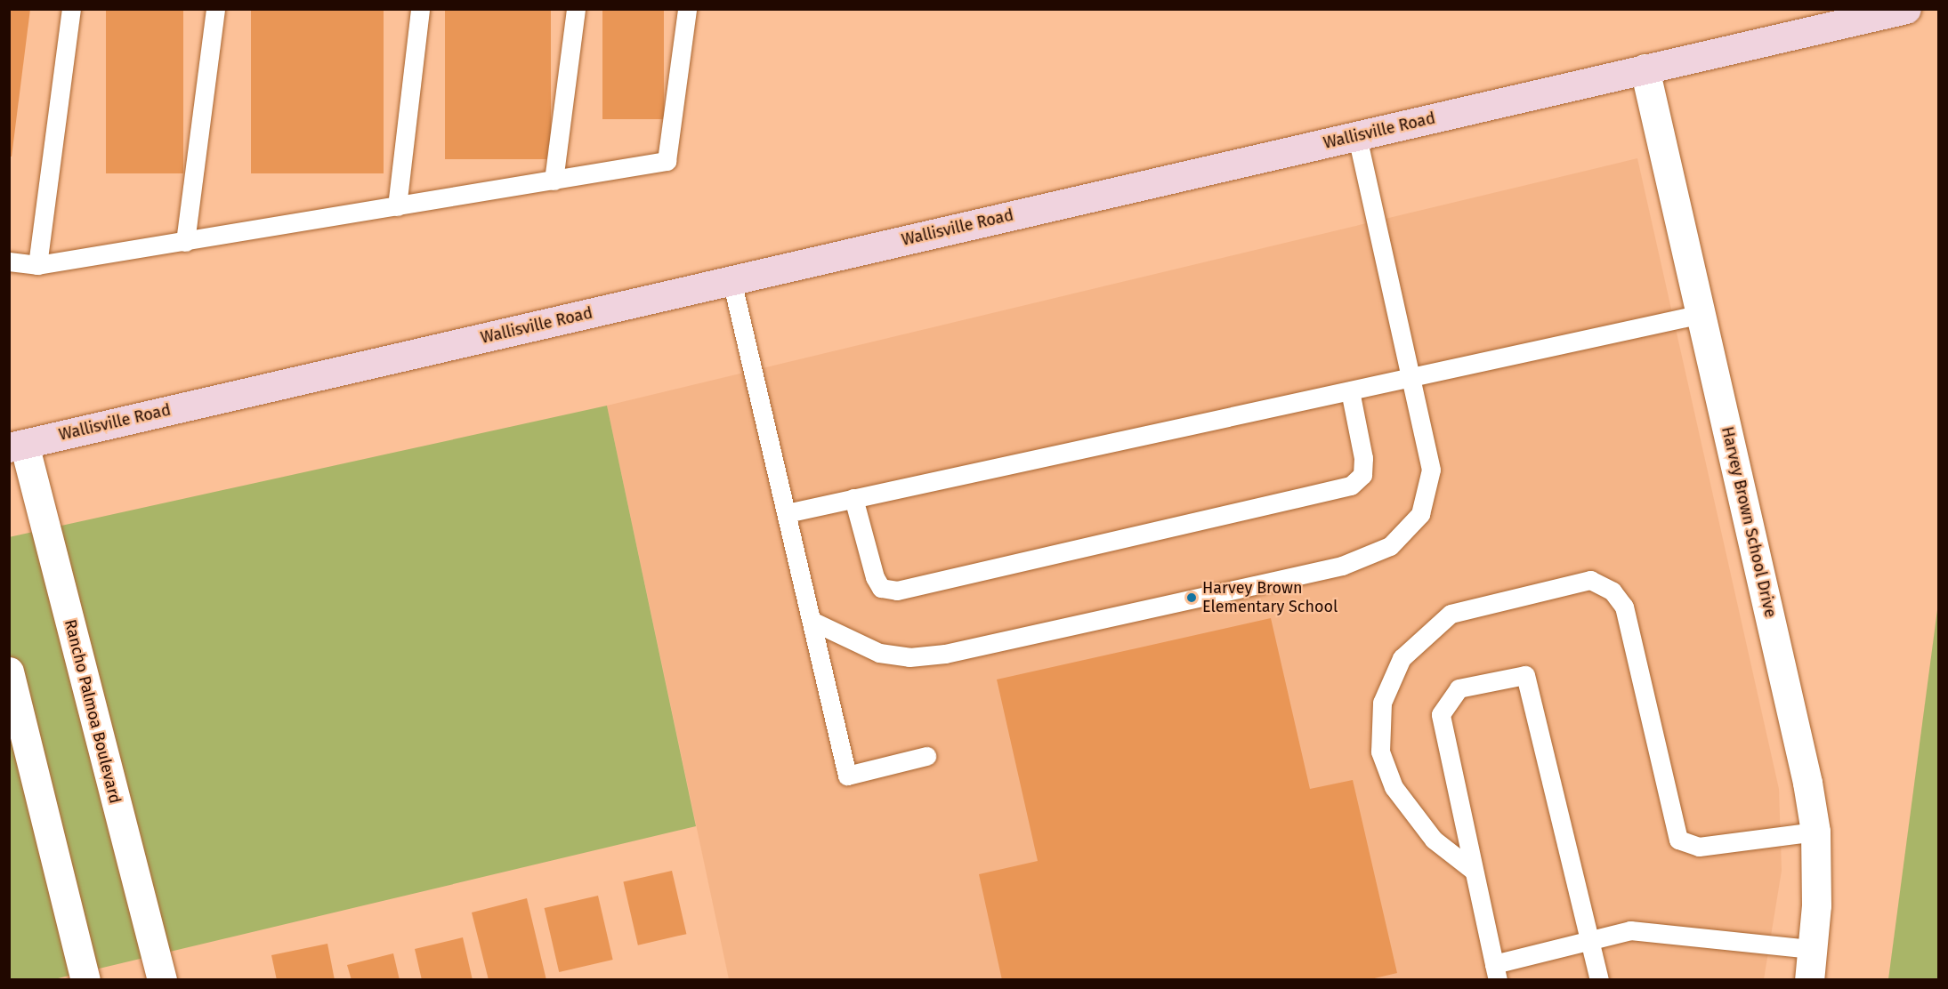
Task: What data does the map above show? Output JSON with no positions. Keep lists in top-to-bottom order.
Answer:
{
  "streets": {
    "main road": ["Wallisville Road"],
    "street": ["Harvey Brown School Drive", "Rancho Palmoa Boulevard"]
  },
  "crossings": [
    ["Wallisville Road", "Harvey Brown School Drive"],
    ["Wallisville Road", "Rancho Palmoa Boulevard"]
  ],
  "places": ["Harvey Brown Elementary School"]
}
